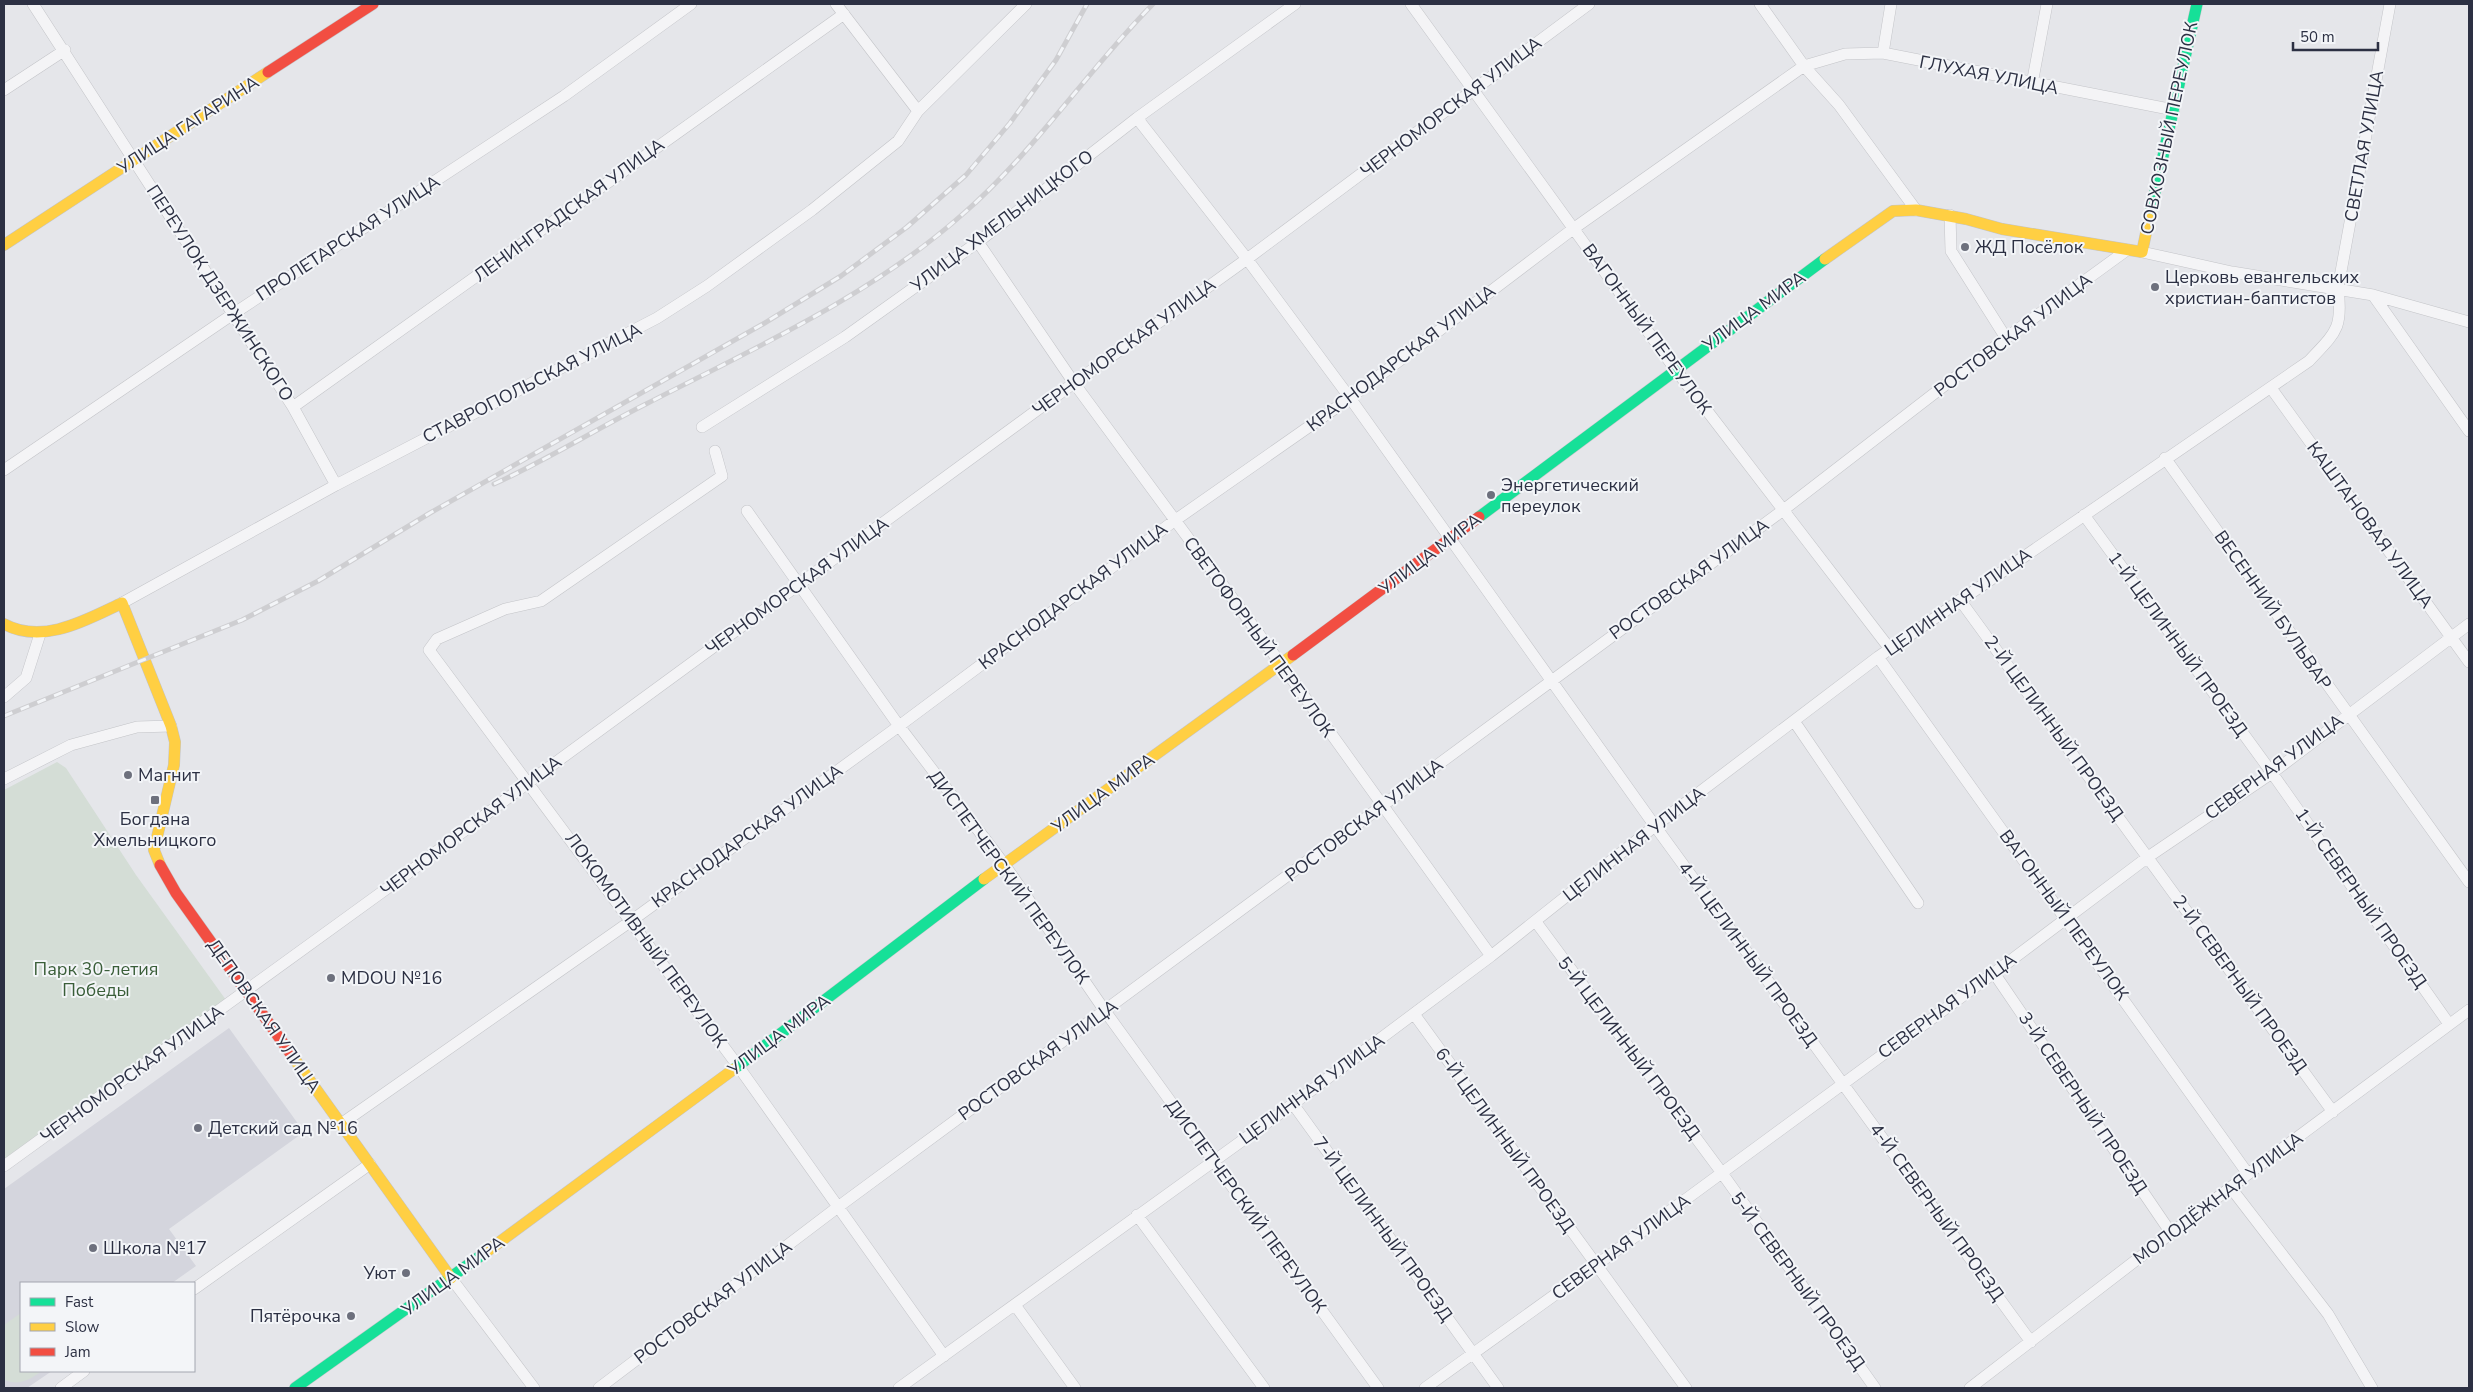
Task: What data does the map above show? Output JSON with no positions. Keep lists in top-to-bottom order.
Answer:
{
  "streets": {
    "street": [
      "ГЛУХАЯ УЛИЦА",
      "ЧЕРНОМОРСКАЯ УЛИЦА",
      "УЛИЦА ГАГАРИНА",
      "СОВХОЗНЫЙ ПЕРЕУЛОК",
      "СВЕТЛАЯ УЛИЦА",
      "ЛЕНИНГРАДСКАЯ УЛИЦА",
      "УЛИЦА ХМЕЛЬНИЦКОГО",
      "ПРОЛЕТАРСКАЯ УЛИЦА",
      "ПЕРЕУЛОК ДЗЕРЖИНСКОГО",
      "УЛИЦА МИРА",
      "ВАГОННЫЙ ПЕРЕУЛОК",
      "РОСТОВСКАЯ УЛИЦА",
      "КРАСНОДАРСКАЯ УЛИЦА",
      "СТАВРОПОЛЬСКАЯ УЛИЦА",
      "КАШТАНОВАЯ УЛИЦА",
      "ЦЕЛИННАЯ УЛИЦА",
      "ВЕСЕННИЙ БУЛЬВАР",
      "СВЕТОФОРНЫЙ ПЕРЕУЛОК",
      "1-Й ЦЕЛИННЫЙ ПРОЕЗД",
      "2-Й ЦЕЛИННЫЙ ПРОЕЗД",
      "СЕВЕРНАЯ УЛИЦА",
      "ДИСПЕТЧЕРСКИЙ ПЕРЕУЛОК",
      "1-Й СЕВЕРНЫЙ ПРОЕЗД",
      "ЛОКОМОТИВНЫЙ ПЕРЕУЛОК",
      "4-Й ЦЕЛИННЫЙ ПРОЕЗД",
      "2-Й СЕВЕРНЫЙ ПРОЕЗД",
      "ДЕПОВСКАЯ УЛИЦА",
      "5-Й ЦЕЛИННЫЙ ПРОЕЗД",
      "3-Й СЕВЕРНЫЙ ПРОЕЗД",
      "6-Й ЦЕЛИННЫЙ ПРОЕЗД",
      "МОЛОДЁЖНАЯ УЛИЦА",
      "4-Й СЕВЕРНЫЙ ПРОЕЗД",
      "7-Й ЦЕЛИННЫЙ ПРОЕЗД",
      "5-Й СЕВЕРНЫЙ ПРОЕЗД"
    ]
  },
  "crossings": [
    ["ГЛУХАЯ УЛИЦА", "СОВХОЗНЫЙ ПЕРЕУЛОК"],
    ["ГЛУХАЯ УЛИЦА", "КРАСНОДАРСКАЯ УЛИЦА"],
    ["ЧЕРНОМОРСКАЯ УЛИЦА", "ВАГОННЫЙ ПЕРЕУЛОК"],
    ["ЧЕРНОМОРСКАЯ УЛИЦА", "СВЕТОФОРНЫЙ ПЕРЕУЛОК"],
    ["ЧЕРНОМОРСКАЯ УЛИЦА", "ДИСПЕТЧЕРСКИЙ ПЕРЕУЛОК"],
    ["ЧЕРНОМОРСКАЯ УЛИЦА", "ЛОКОМОТИВНЫЙ ПЕРЕУЛОК"],
    ["ЧЕРНОМОРСКАЯ УЛИЦА", "ДЕПОВСКАЯ УЛИЦА"],
    ["УЛИЦА ГАГАРИНА", "ПЕРЕУЛОК ДЗЕРЖИНСКОГО"],
    ["СОВХОЗНЫЙ ПЕРЕУЛОК", "УЛИЦА МИРА"],
    ["СВЕТЛАЯ УЛИЦА", "ЦЕЛИННАЯ УЛИЦА"],
    ["ЛЕНИНГРАДСКАЯ УЛИЦА", "ПЕРЕУЛОК ДЗЕРЖИНСКОГО"],
    ["УЛИЦА ХМЕЛЬНИЦКОГО", "СВЕТОФОРНЫЙ ПЕРЕУЛОК"],
    ["ПРОЛЕТАРСКАЯ УЛИЦА", "ПЕРЕУЛОК ДЗЕРЖИНСКОГО"],
    ["ПЕРЕУЛОК ДЗЕРЖИНСКОГО", "СТАВРОПОЛЬСКАЯ УЛИЦА"],
    ["УЛИЦА МИРА", "ВАГОННЫЙ ПЕРЕУЛОК"],
    ["УЛИЦА МИРА", "РОСТОВСКАЯ УЛИЦА"],
    ["УЛИЦА МИРА", "СВЕТОФОРНЫЙ ПЕРЕУЛОК"],
    ["УЛИЦА МИРА", "ДИСПЕТЧЕРСКИЙ ПЕРЕУЛОК"],
    ["УЛИЦА МИРА", "ЛОКОМОТИВНЫЙ ПЕРЕУЛОК"],
    ["УЛИЦА МИРА", "ДЕПОВСКАЯ УЛИЦА"],
    ["ВАГОННЫЙ ПЕРЕУЛОК", "РОСТОВСКАЯ УЛИЦА"],
    ["ВАГОННЫЙ ПЕРЕУЛОК", "КРАСНОДАРСКАЯ УЛИЦА"],
    ["ВАГОННЫЙ ПЕРЕУЛОК", "ЦЕЛИННАЯ УЛИЦА"],
    ["ВАГОННЫЙ ПЕРЕУЛОК", "СЕВЕРНАЯ УЛИЦА"],
    ["ВАГОННЫЙ ПЕРЕУЛОК", "МОЛОДЁЖНАЯ УЛИЦА"],
    ["РОСТОВСКАЯ УЛИЦА", "СВЕТОФОРНЫЙ ПЕРЕУЛОК"],
    ["РОСТОВСКАЯ УЛИЦА", "ДИСПЕТЧЕРСКИЙ ПЕРЕУЛОК"],
    ["РОСТОВСКАЯ УЛИЦА", "ЛОКОМОТИВНЫЙ ПЕРЕУЛОК"],
    ["КРАСНОДАРСКАЯ УЛИЦА", "СВЕТОФОРНЫЙ ПЕРЕУЛОК"],
    ["КРАСНОДАРСКАЯ УЛИЦА", "ДИСПЕТЧЕРСКИЙ ПЕРЕУЛОК"],
    ["КРАСНОДАРСКАЯ УЛИЦА", "ЛОКОМОТИВНЫЙ ПЕРЕУЛОК"],
    ["КРАСНОДАРСКАЯ УЛИЦА", "ДЕПОВСКАЯ УЛИЦА"],
    ["СТАВРОПОЛЬСКАЯ УЛИЦА", "ДЕПОВСКАЯ УЛИЦА"],
    ["КАШТАНОВАЯ УЛИЦА", "ЦЕЛИННАЯ УЛИЦА"],
    ["КАШТАНОВАЯ УЛИЦА", "СЕВЕРНАЯ УЛИЦА"],
    ["ЦЕЛИННАЯ УЛИЦА", "ВЕСЕННИЙ БУЛЬВАР"],
    ["ЦЕЛИННАЯ УЛИЦА", "СВЕТОФОРНЫЙ ПЕРЕУЛОК"],
    ["ЦЕЛИННАЯ УЛИЦА", "1-Й ЦЕЛИННЫЙ ПРОЕЗД"],
    ["ЦЕЛИННАЯ УЛИЦА", "2-Й ЦЕЛИННЫЙ ПРОЕЗД"],
    ["ЦЕЛИННАЯ УЛИЦА", "ДИСПЕТЧЕРСКИЙ ПЕРЕУЛОК"],
    ["ЦЕЛИННАЯ УЛИЦА", "ЛОКОМОТИВНЫЙ ПЕРЕУЛОК"],
    ["ЦЕЛИННАЯ УЛИЦА", "4-Й ЦЕЛИННЫЙ ПРОЕЗД"],
    ["ЦЕЛИННАЯ УЛИЦА", "5-Й ЦЕЛИННЫЙ ПРОЕЗД"],
    ["ЦЕЛИННАЯ УЛИЦА", "6-Й ЦЕЛИННЫЙ ПРОЕЗД"],
    ["ЦЕЛИННАЯ УЛИЦА", "7-Й ЦЕЛИННЫЙ ПРОЕЗД"],
    ["ВЕСЕННИЙ БУЛЬВАР", "СЕВЕРНАЯ УЛИЦА"],
    ["1-Й ЦЕЛИННЫЙ ПРОЕЗД", "СЕВЕРНАЯ УЛИЦА"],
    ["1-Й ЦЕЛИННЫЙ ПРОЕЗД", "1-Й СЕВЕРНЫЙ ПРОЕЗД"],
    ["2-Й ЦЕЛИННЫЙ ПРОЕЗД", "СЕВЕРНАЯ УЛИЦА"],
    ["2-Й ЦЕЛИННЫЙ ПРОЕЗД", "2-Й СЕВЕРНЫЙ ПРОЕЗД"],
    ["СЕВЕРНАЯ УЛИЦА", "1-Й СЕВЕРНЫЙ ПРОЕЗД"],
    ["СЕВЕРНАЯ УЛИЦА", "4-Й ЦЕЛИННЫЙ ПРОЕЗД"],
    ["СЕВЕРНАЯ УЛИЦА", "2-Й СЕВЕРНЫЙ ПРОЕЗД"],
    ["СЕВЕРНАЯ УЛИЦА", "5-Й ЦЕЛИННЫЙ ПРОЕЗД"],
    ["СЕВЕРНАЯ УЛИЦА", "3-Й СЕВЕРНЫЙ ПРОЕЗД"],
    ["СЕВЕРНАЯ УЛИЦА", "6-Й ЦЕЛИННЫЙ ПРОЕЗД"],
    ["СЕВЕРНАЯ УЛИЦА", "4-Й СЕВЕРНЫЙ ПРОЕЗД"],
    ["СЕВЕРНАЯ УЛИЦА", "7-Й ЦЕЛИННЫЙ ПРОЕЗД"],
    ["СЕВЕРНАЯ УЛИЦА", "5-Й СЕВЕРНЫЙ ПРОЕЗД"],
    ["1-Й СЕВЕРНЫЙ ПРОЕЗД", "МОЛОДЁЖНАЯ УЛИЦА"],
    ["4-Й ЦЕЛИННЫЙ ПРОЕЗД", "4-Й СЕВЕРНЫЙ ПРОЕЗД"],
    ["2-Й СЕВЕРНЫЙ ПРОЕЗД", "МОЛОДЁЖНАЯ УЛИЦА"],
    ["5-Й ЦЕЛИННЫЙ ПРОЕЗД", "5-Й СЕВЕРНЫЙ ПРОЕЗД"],
    ["3-Й СЕВЕРНЫЙ ПРОЕЗД", "МОЛОДЁЖНАЯ УЛИЦА"],
    ["МОЛОДЁЖНАЯ УЛИЦА", "4-Й СЕВЕРНЫЙ ПРОЕЗД"]
  ],
  "parks": ["Парк 30-летия Победы"],
  "places": {
    "other": [
      "ЖД Посёлок",
      "Церковь евангельских христиан-баптистов",
      "Энергетический переулок",
      "Магнит",
      "MDOU №16",
      "Детский сад №16",
      "Школа №17",
      "Уют",
      "Пятёрочка"
    ],
    "transit": ["Богдана Хмельницкого"]
  },
  "legend": ["Fast", "Slow", "Jam"],
  "scale_bar": "50 m"
}
